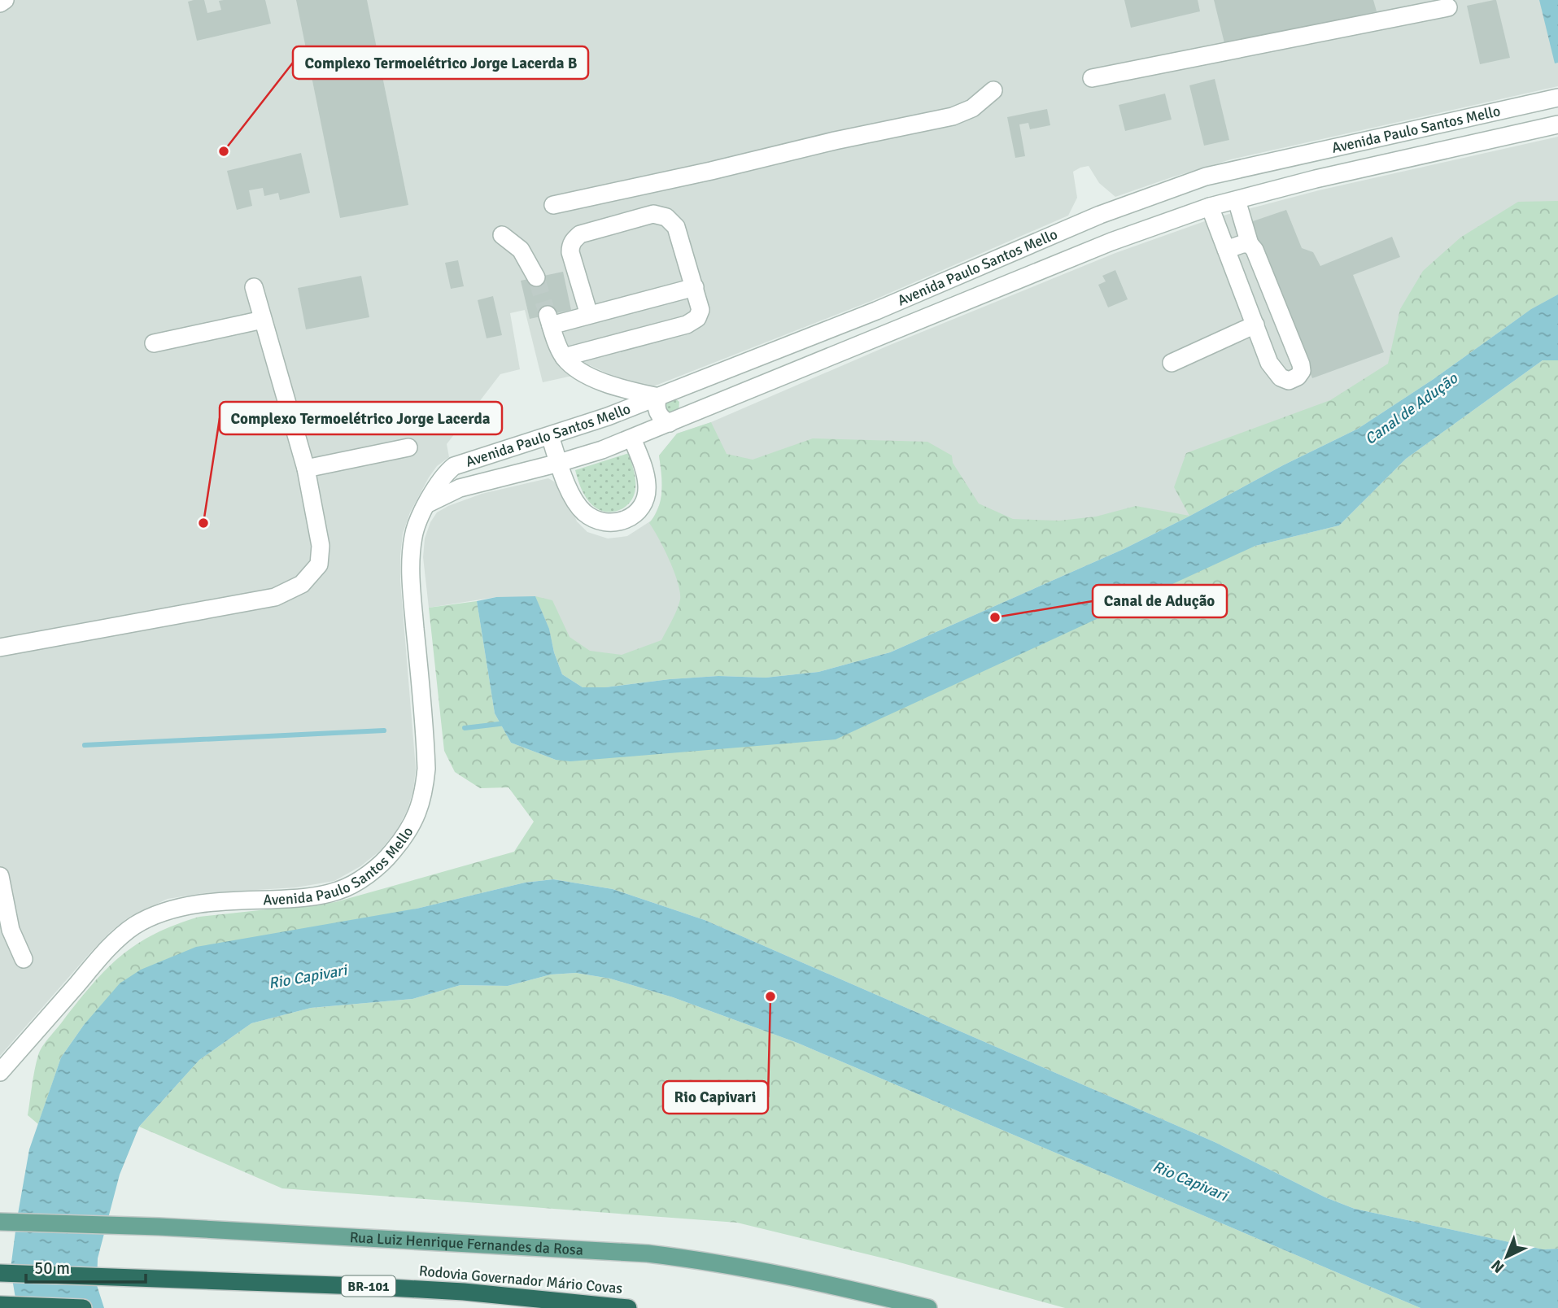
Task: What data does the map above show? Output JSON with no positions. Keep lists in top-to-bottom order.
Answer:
{
  "streets": {
    "highway": ["Rodovia Governador Mário Covas", "BR-101"],
    "main road": ["Rua Luiz Henrique Fernandes da Rosa"],
    "street": ["Avenida Paulo Santos Mello"]
  },
  "water": ["Canal de Adução", "Rio Capivari"],
  "places": [
    "Complexo Termoelétrico Jorge Lacerda B",
    "Complexo Termoelétrico Jorge Lacerda",
    "Canal de Adução",
    "Rio Capivari"
  ],
  "scale_bar": "50 m",
  "north": "bottom left"
}
